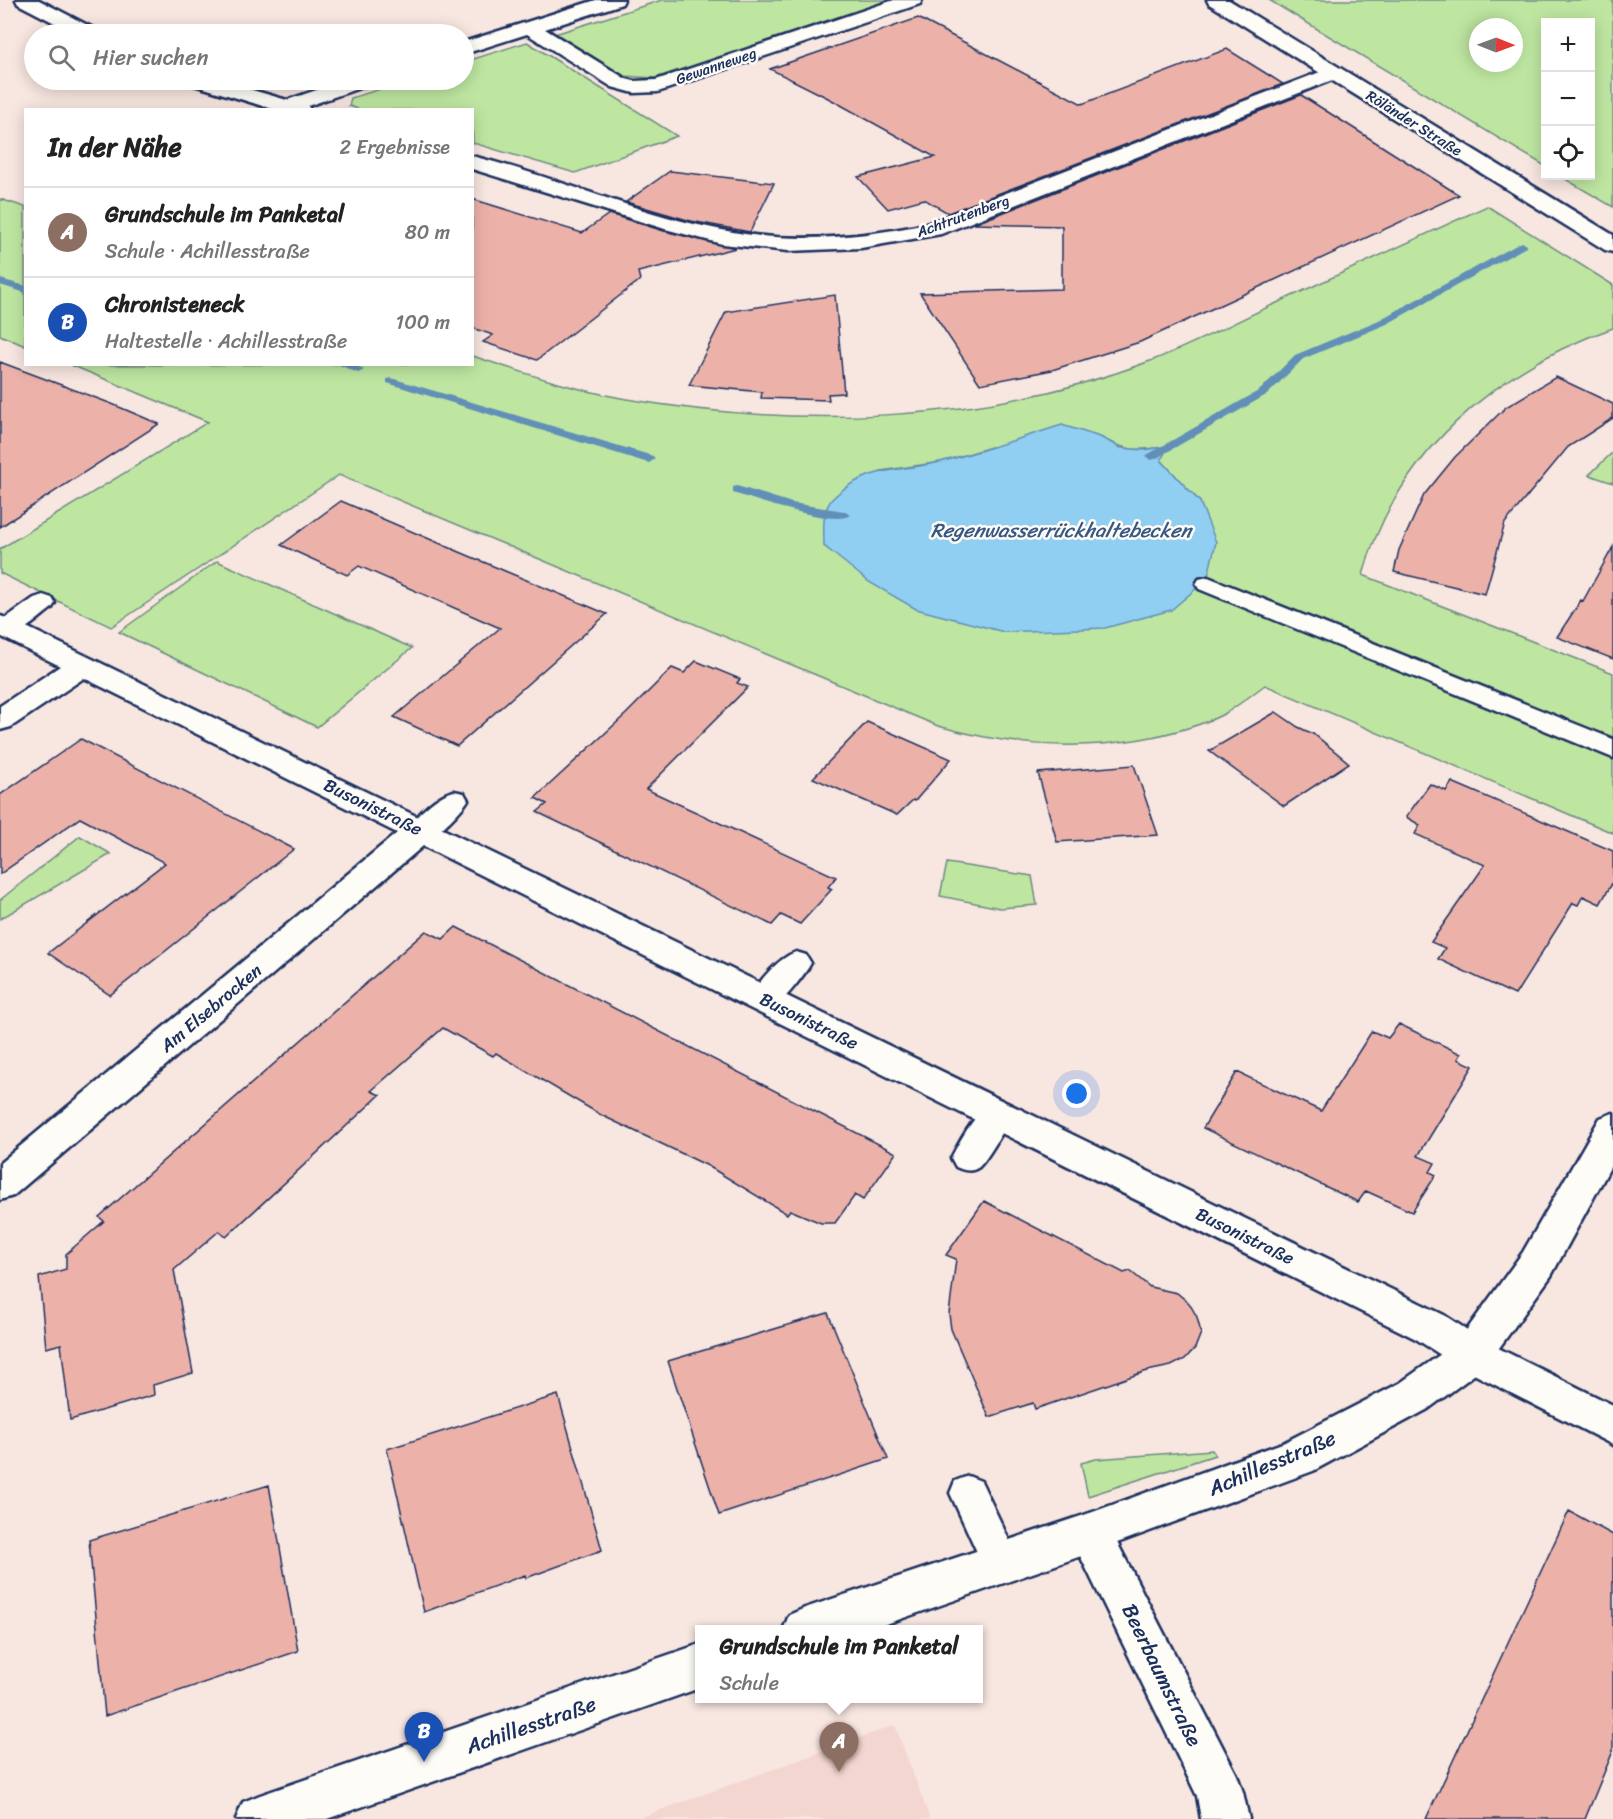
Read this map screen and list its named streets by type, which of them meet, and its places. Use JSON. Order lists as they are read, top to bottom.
{
  "streets": {
    "street": [
      "Gewanneweg",
      "Röländer Straße",
      "Achtrutenberg",
      "Busonistraße",
      "Am Elsebrocken",
      "Achillesstraße",
      "Beerbaumstraße"
    ]
  },
  "crossings": [
    ["Röländer Straße", "Achtrutenberg"],
    ["Busonistraße", "Am Elsebrocken"],
    ["Busonistraße", "Achillesstraße"],
    ["Achillesstraße", "Beerbaumstraße"]
  ],
  "water": ["Regenwasserrückhaltebecken"],
  "north": "right",
  "page": {
    "map_buttons": ["+", "−"],
    "search": "Hier suchen",
    "heading": ["In der Nähe", "2 Ergebnisse"],
    "list": [
      {
        "mark": "A",
        "name": "Grundschule im Panketal",
        "note": "Schule · Achillesstraße",
        "value": "80 m"
      },
      {
        "mark": "B",
        "name": "Chronisteneck",
        "note": "Haltestelle · Achillesstraße",
        "value": "100 m"
      }
    ],
    "popup": ["Grundschule im Panketal", "Schule"],
    "pins": ["B", "A"]
  }
}
